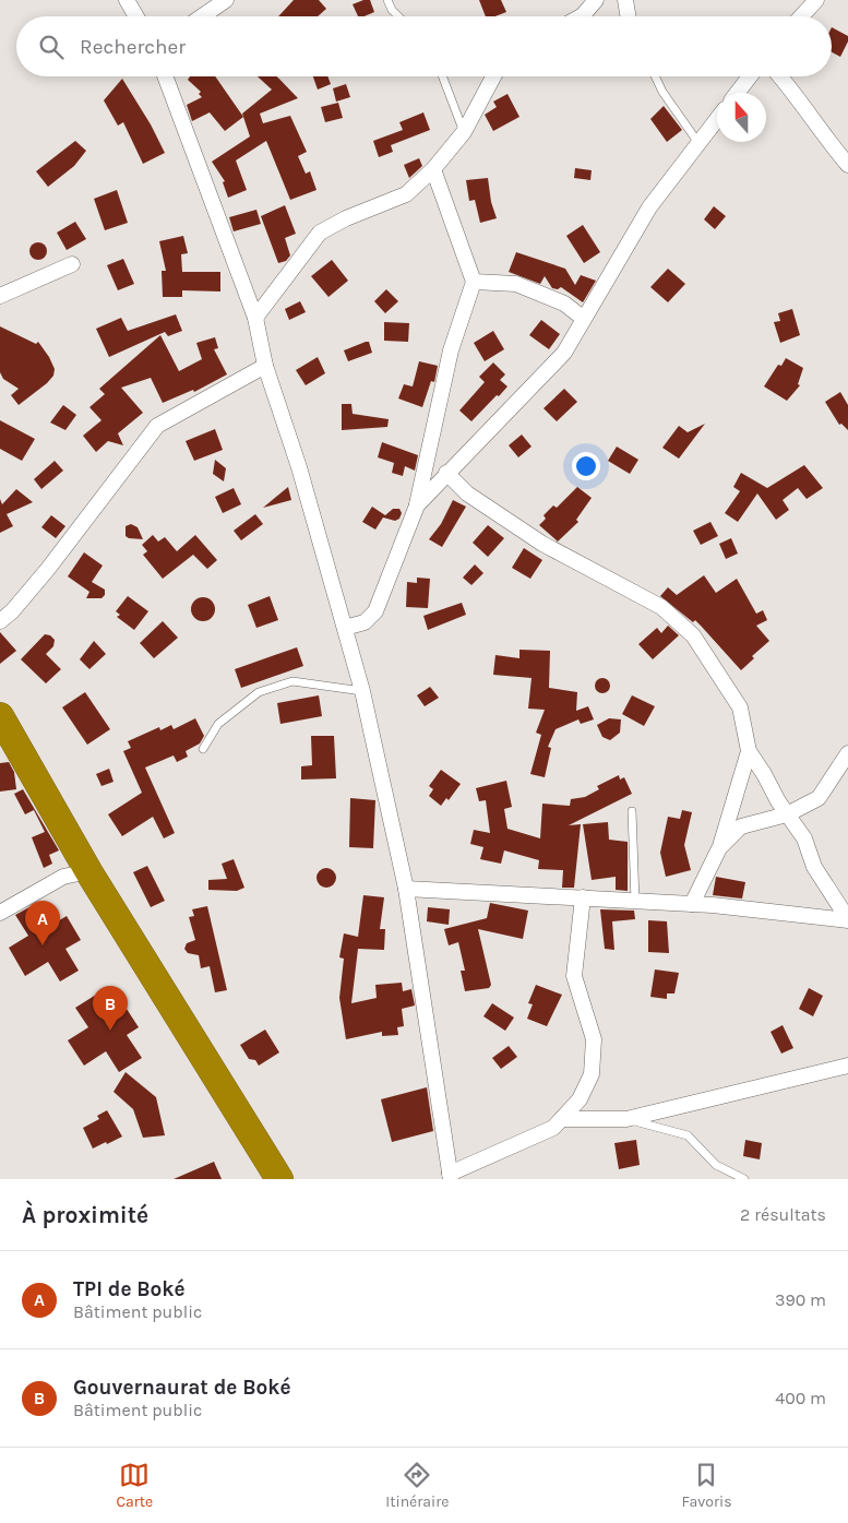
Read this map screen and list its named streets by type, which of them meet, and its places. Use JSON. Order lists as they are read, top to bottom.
{
  "north": "top",
  "page": {
    "search": "Rechercher",
    "pins": ["A", "B"],
    "heading": ["À proximité", "2 résultats"],
    "list": [
      {
        "mark": "A",
        "name": "TPI de Boké",
        "note": "Bâtiment public",
        "value": "390 m"
      },
      {
        "mark": "B",
        "name": "Gouvernaurat de Boké",
        "note": "Bâtiment public",
        "value": "400 m"
      }
    ],
    "nav": ["Carte", "Itinéraire", "Favoris"]
  }
}
